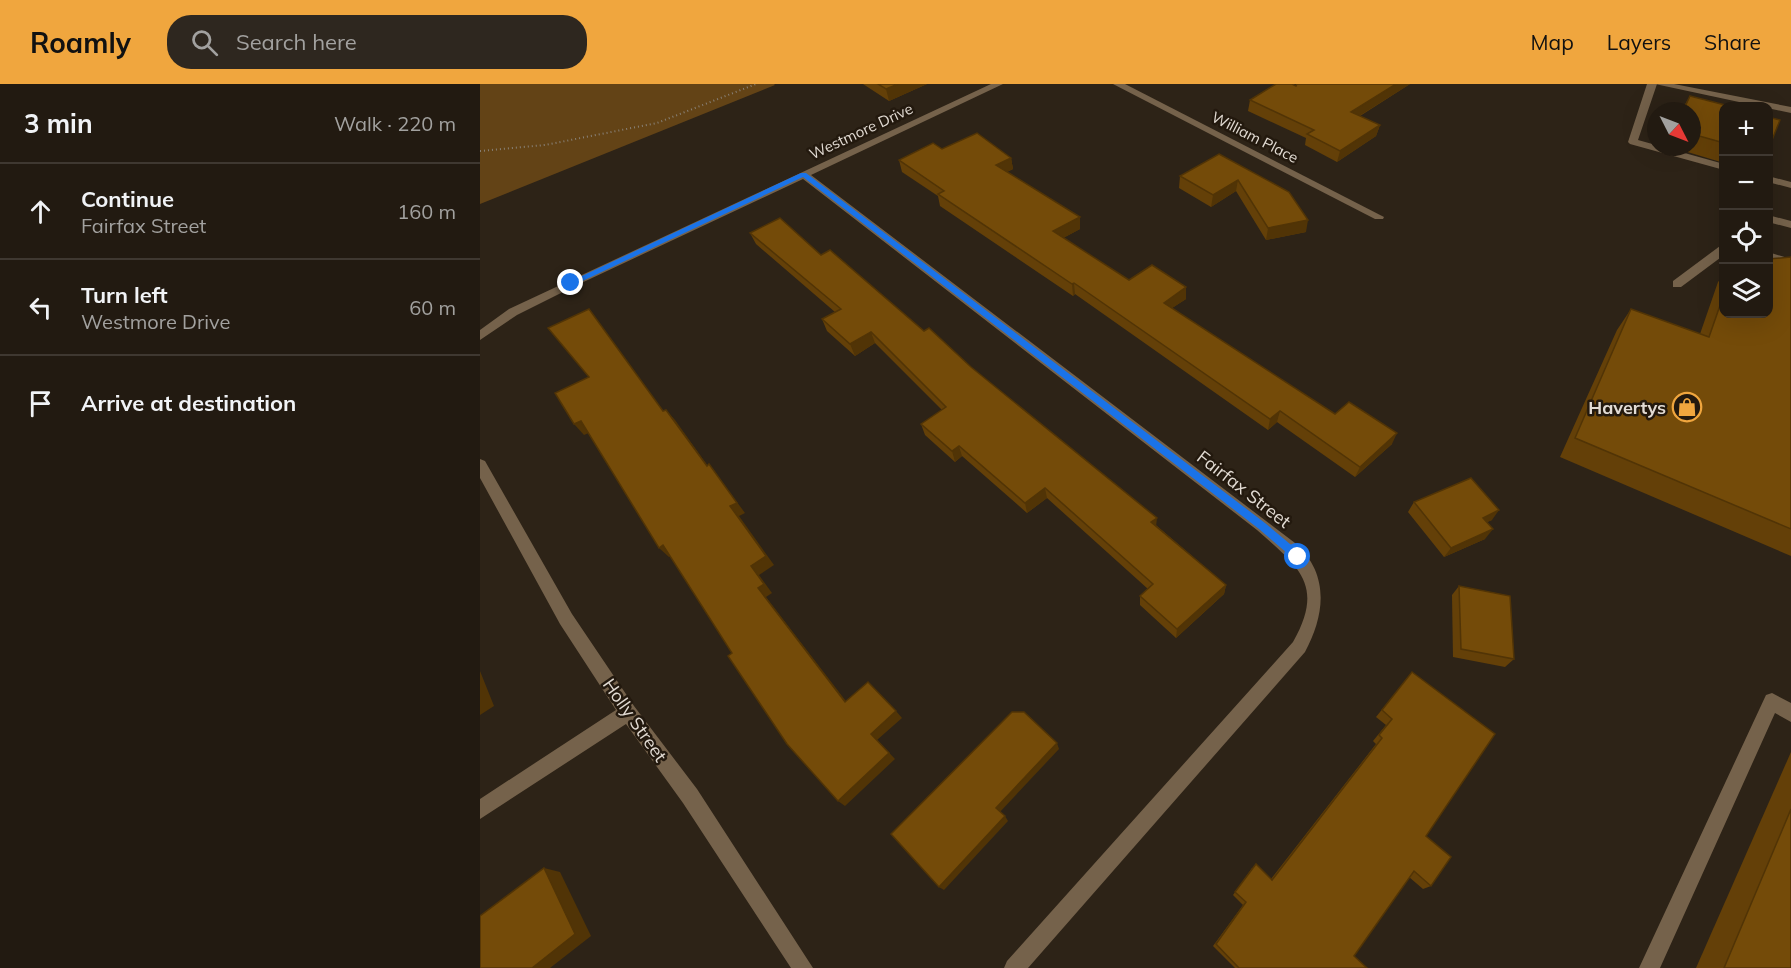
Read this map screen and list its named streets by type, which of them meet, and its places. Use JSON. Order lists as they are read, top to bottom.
{
  "streets": {
    "street": [
      "Westmore Drive",
      "William Place",
      "Fairfax Street",
      "Holly Street"
    ]
  },
  "crossings": [
    ["Westmore Drive", "Fairfax Street"]
  ],
  "places": {
    "shop": ["Havertys"]
  },
  "north": "bottom right",
  "page": {
    "header": "Roamly",
    "search": "Search here",
    "nav": ["Map", "Layers", "Share"],
    "heading": ["3 min", "Walk · 220 m"],
    "map_buttons": ["+", "−"],
    "list": [
      ["Continue", "Fairfax Street", "160 m"],
      ["Turn left", "Westmore Drive", "60 m"],
      "Arrive at destination"
    ]
  }
}
